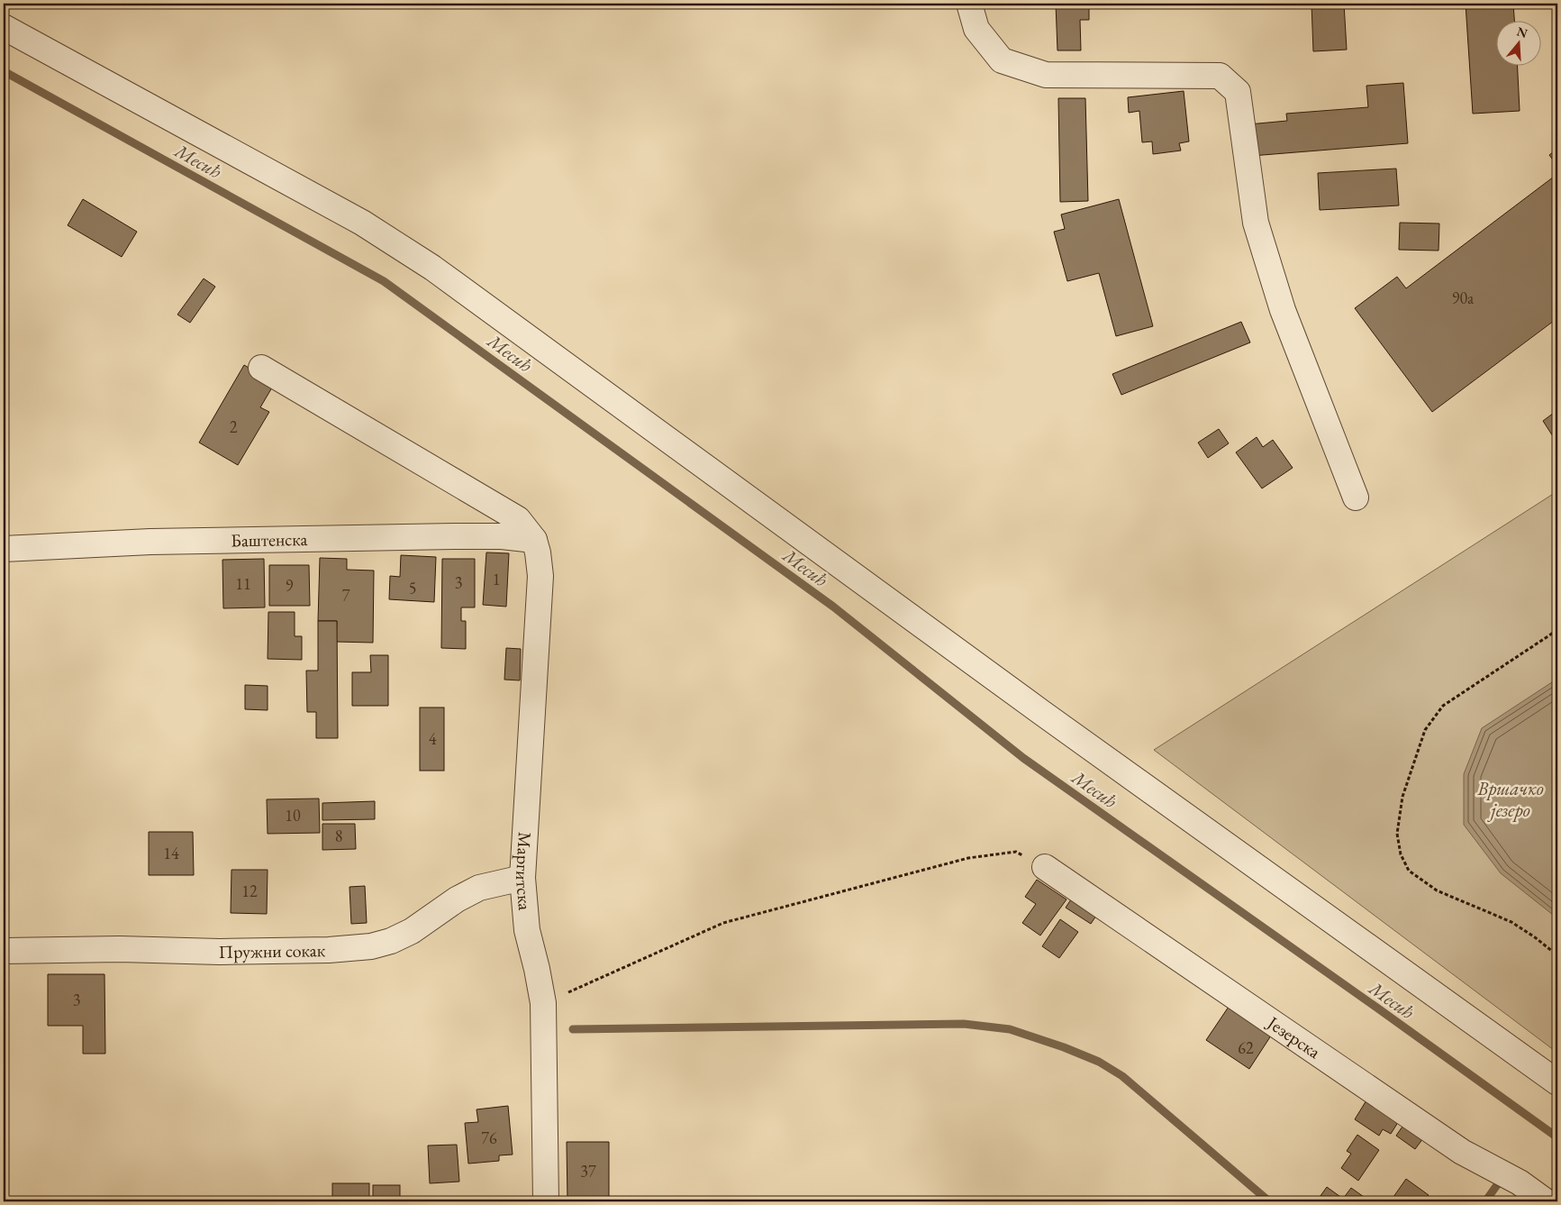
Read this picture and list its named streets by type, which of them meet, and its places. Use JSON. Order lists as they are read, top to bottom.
{
  "streets": {
    "street": [
      "Баштенска",
      "Маргитска",
      "Пружни сокак",
      "Језерска"
    ]
  },
  "crossings": [
    ["Баштенска", "Маргитска"],
    ["Маргитска", "Пружни сокак"]
  ],
  "water": ["Месић", "Вршачко језеро"],
  "house_numbers": [
    "90a",
    "2",
    "1",
    "3",
    "11",
    "9",
    "5",
    "7",
    "4",
    "10",
    "8",
    "14",
    "12",
    "3",
    "62",
    "76",
    "37"
  ],
  "north": "top"
}
